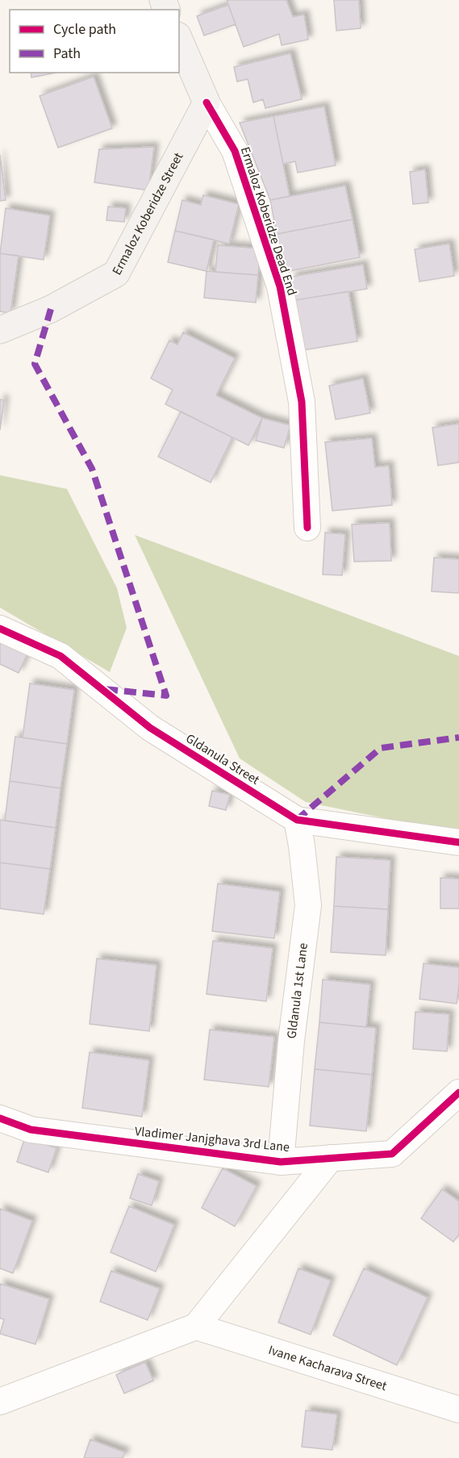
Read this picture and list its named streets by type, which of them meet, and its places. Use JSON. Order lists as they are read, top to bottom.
{
  "streets": {
    "street": [
      "Ermaloz Koberidze Street",
      "Ermaloz Koberidze Dead End",
      "Gldanula Street",
      "Gldanula 1st Lane",
      "Vladimer Janjghava 3rd Lane",
      "Ivane Kacharava Street"
    ]
  },
  "crossings": [
    ["Ermaloz Koberidze Street", "Ermaloz Koberidze Dead End"],
    ["Gldanula Street", "Gldanula 1st Lane"],
    ["Gldanula 1st Lane", "Vladimer Janjghava 3rd Lane"]
  ],
  "legend": ["Cycle path", "Path"]
}
